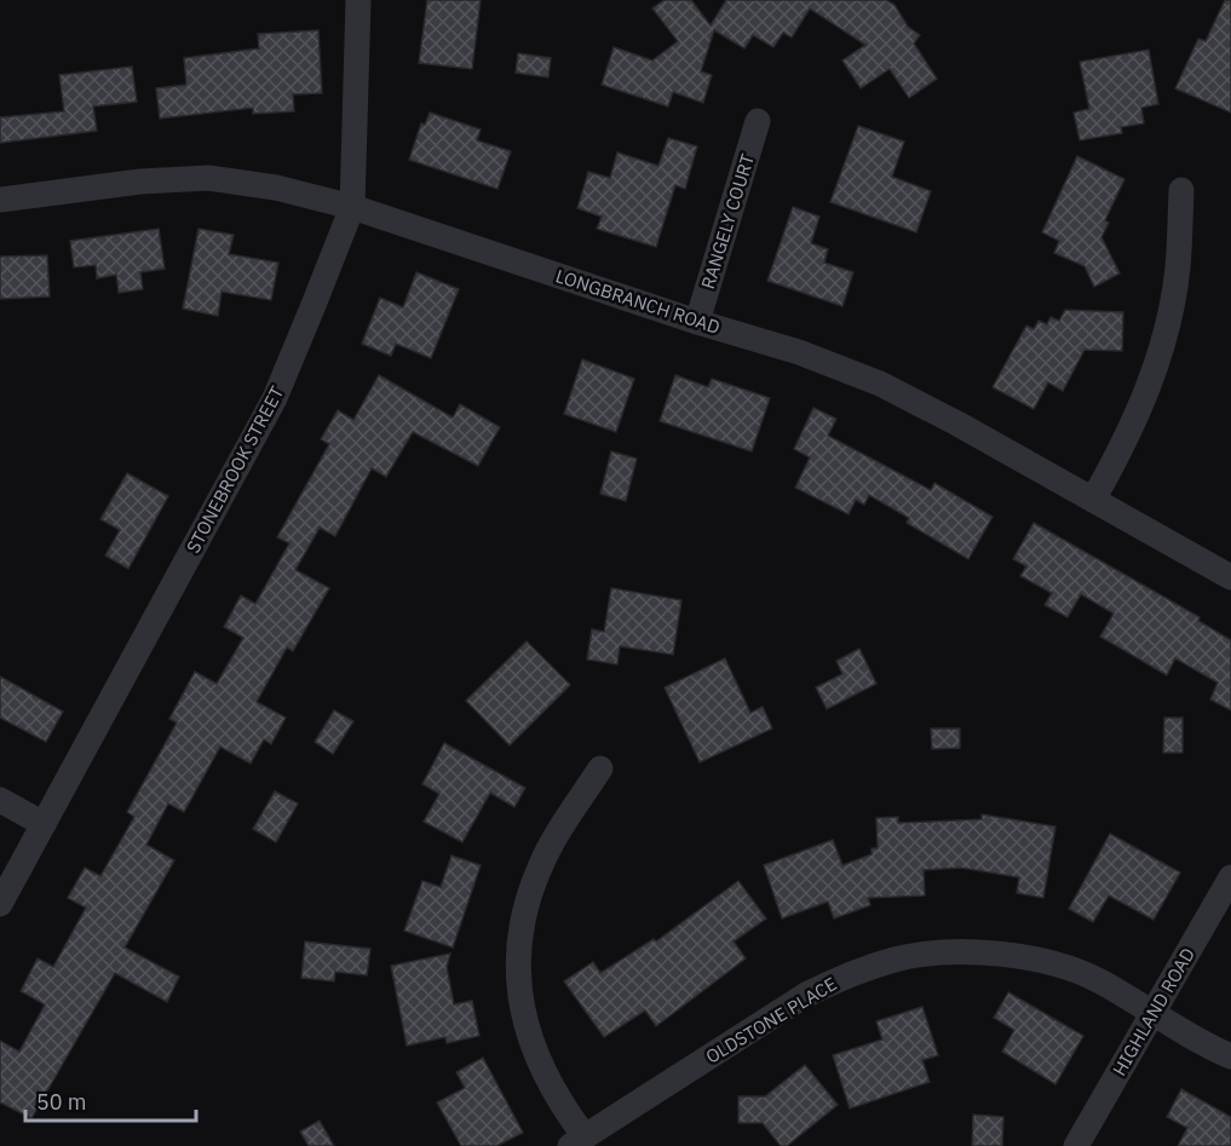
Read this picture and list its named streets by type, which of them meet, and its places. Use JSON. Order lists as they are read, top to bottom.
{
  "streets": {
    "street": [
      "RANGELY COURT",
      "LONGBRANCH ROAD",
      "STONEBROOK STREET",
      "HIGHLAND ROAD",
      "OLDSTONE PLACE"
    ]
  },
  "crossings": [
    ["RANGELY COURT", "LONGBRANCH ROAD"],
    ["LONGBRANCH ROAD", "STONEBROOK STREET"],
    ["HIGHLAND ROAD", "OLDSTONE PLACE"]
  ],
  "scale_bar": "50 m"
}
